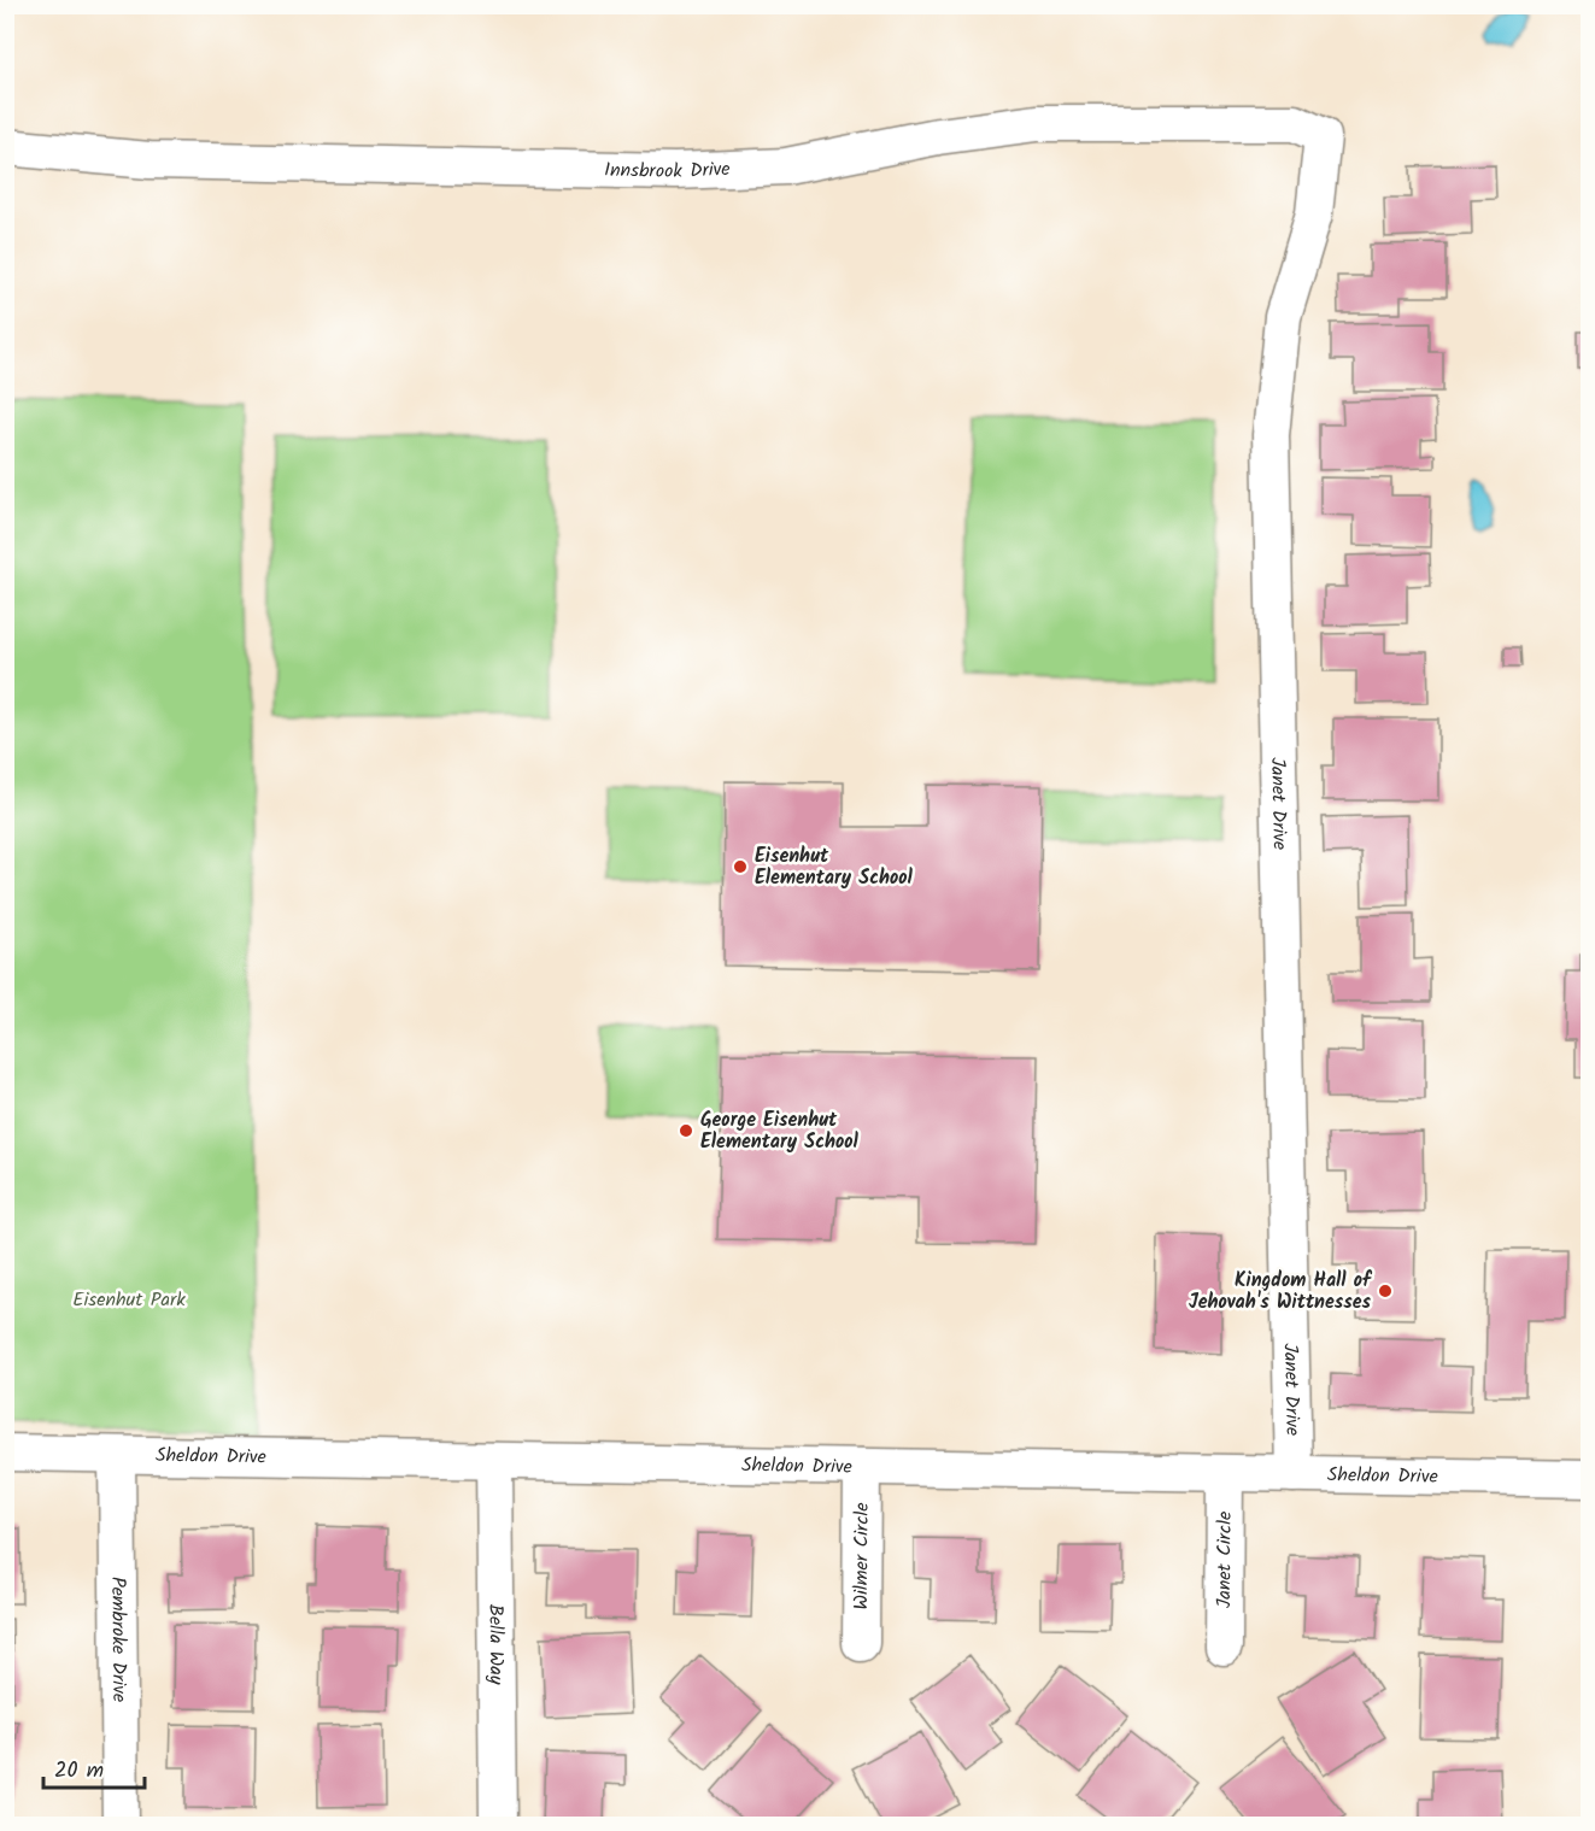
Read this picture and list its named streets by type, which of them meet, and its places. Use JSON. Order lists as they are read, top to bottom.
{
  "streets": {
    "street": [
      "Innsbrook Drive",
      "Janet Drive",
      "Sheldon Drive",
      "Wilmer Circle",
      "Janet Circle",
      "Pembroke Drive",
      "Bella Way"
    ]
  },
  "crossings": [
    ["Innsbrook Drive", "Janet Drive"],
    ["Janet Drive", "Sheldon Drive"],
    ["Sheldon Drive", "Wilmer Circle"],
    ["Sheldon Drive", "Janet Circle"],
    ["Sheldon Drive", "Pembroke Drive"],
    ["Sheldon Drive", "Bella Way"]
  ],
  "parks": ["Eisenhut Park"],
  "places": ["Eisenhut Elementary School", "George Eisenhut Elementary School", "Kingdom Hall of Jehovah's Wittnesses"],
  "scale_bar": "20 m"
}
